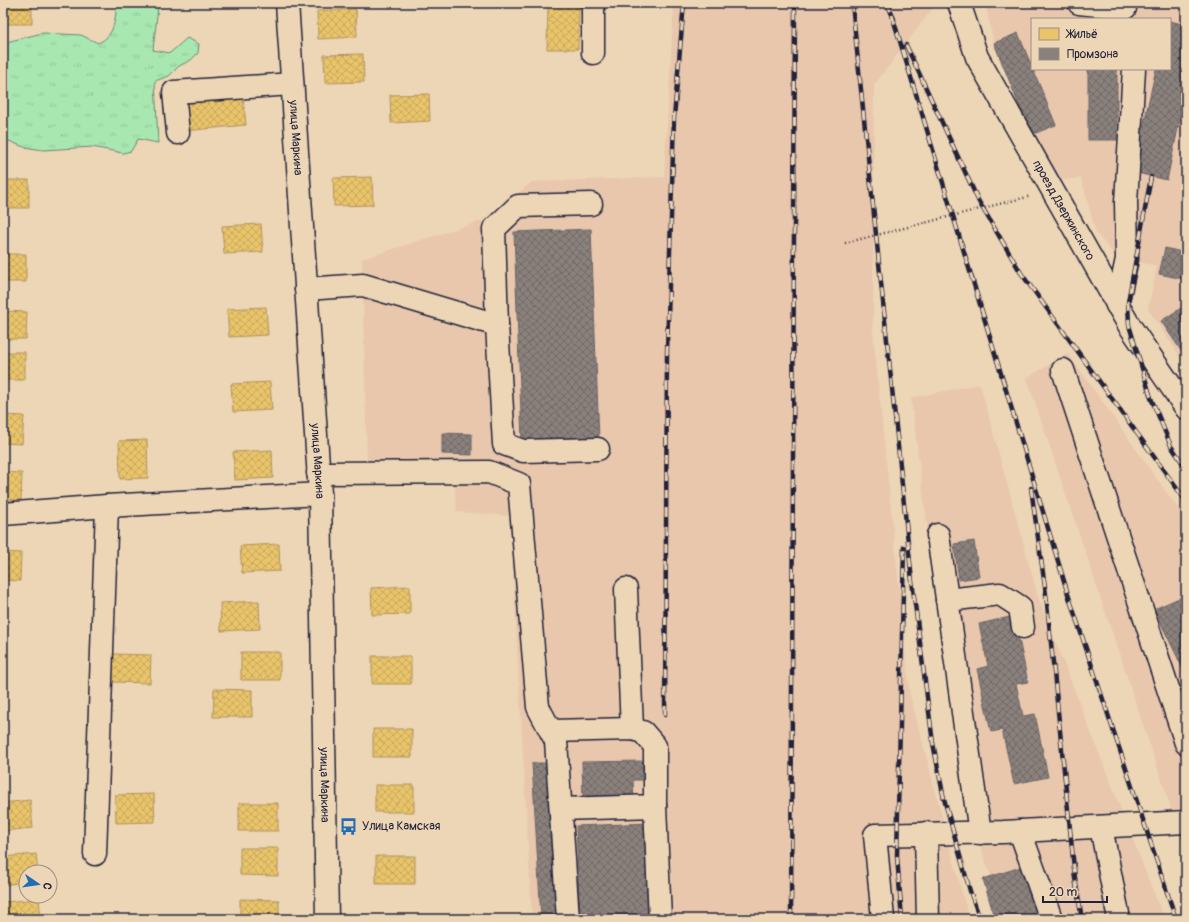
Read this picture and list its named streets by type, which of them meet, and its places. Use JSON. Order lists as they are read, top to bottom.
{
  "streets": {
    "street": ["улица Маркина", "проезд Дзержинского"]
  },
  "places": {
    "bus stop": ["Улица Камская"]
  },
  "legend": ["Жильё", "Промзона"],
  "scale_bar": "20 m",
  "north": "right"
}
